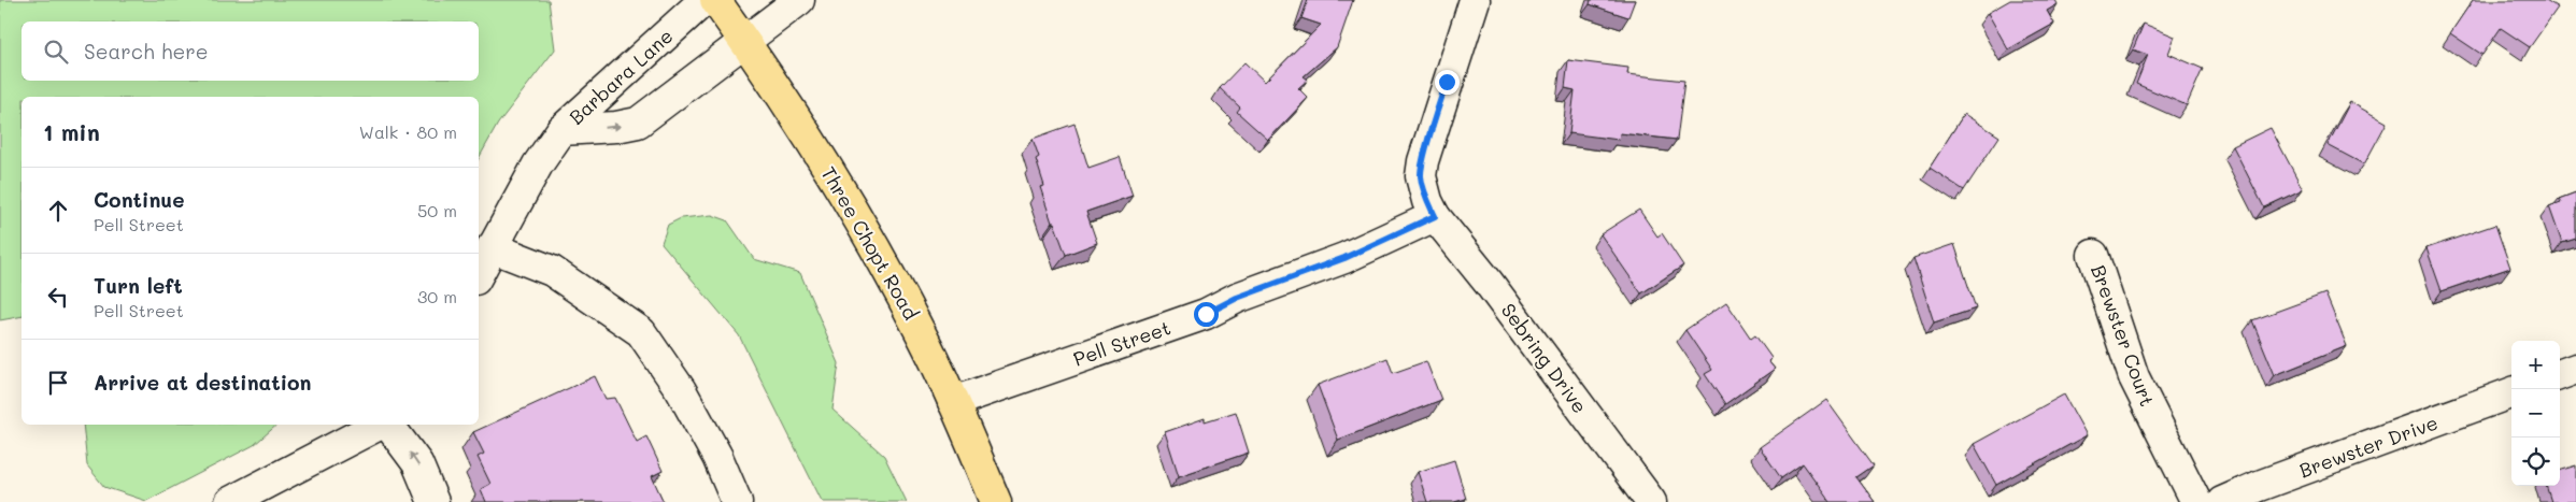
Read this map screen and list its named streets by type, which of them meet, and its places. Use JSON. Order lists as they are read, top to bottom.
{
  "streets": {
    "main road": ["Three Chopt Road"],
    "street": [
      "Barbara Lane",
      "Brewster Court",
      "Pell Street",
      "Sebring Drive",
      "Brewster Drive"
    ]
  },
  "crossings": [
    ["Barbara Lane", "Three Chopt Road"],
    ["Three Chopt Road", "Pell Street"],
    ["Pell Street", "Sebring Drive"]
  ],
  "page": {
    "search": "Search here",
    "heading": ["1 min", "Walk · 80 m"],
    "list": [
      ["Continue", "Pell Street", "50 m"],
      ["Turn left", "Pell Street", "30 m"],
      "Arrive at destination"
    ],
    "map_buttons": ["+", "−"]
  }
}
